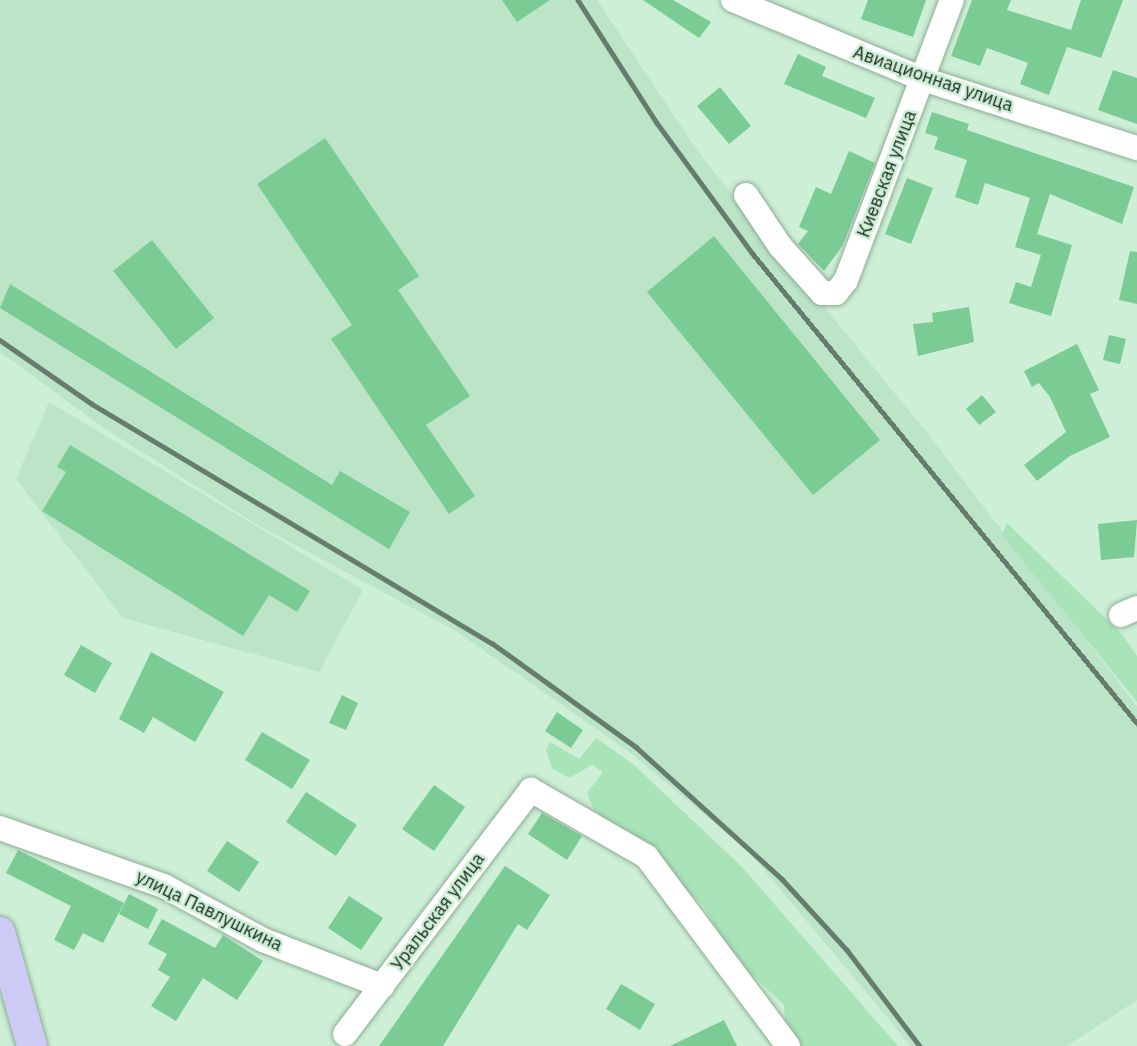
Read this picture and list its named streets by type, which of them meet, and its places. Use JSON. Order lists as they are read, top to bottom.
{
  "streets": {
    "street": [
      "Авиационная улица",
      "Киевская улица",
      "улица Павлушкина",
      "Уральская улица"
    ]
  },
  "crossings": [
    ["Авиационная улица", "Киевская улица"],
    ["улица Павлушкина", "Уральская улица"]
  ]
}
